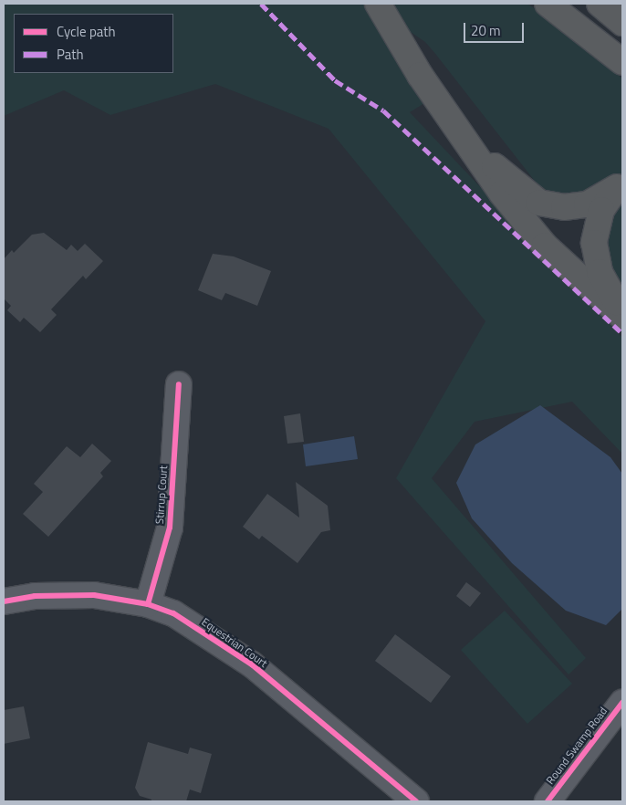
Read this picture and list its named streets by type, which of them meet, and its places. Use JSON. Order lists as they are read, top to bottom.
{
  "streets": {
    "street": ["Stirrup Court", "Equestrian Court", "Round Swamp Road"]
  },
  "crossings": [
    ["Stirrup Court", "Equestrian Court"]
  ],
  "legend": ["Cycle path", "Path"],
  "scale_bar": "20 m"
}
